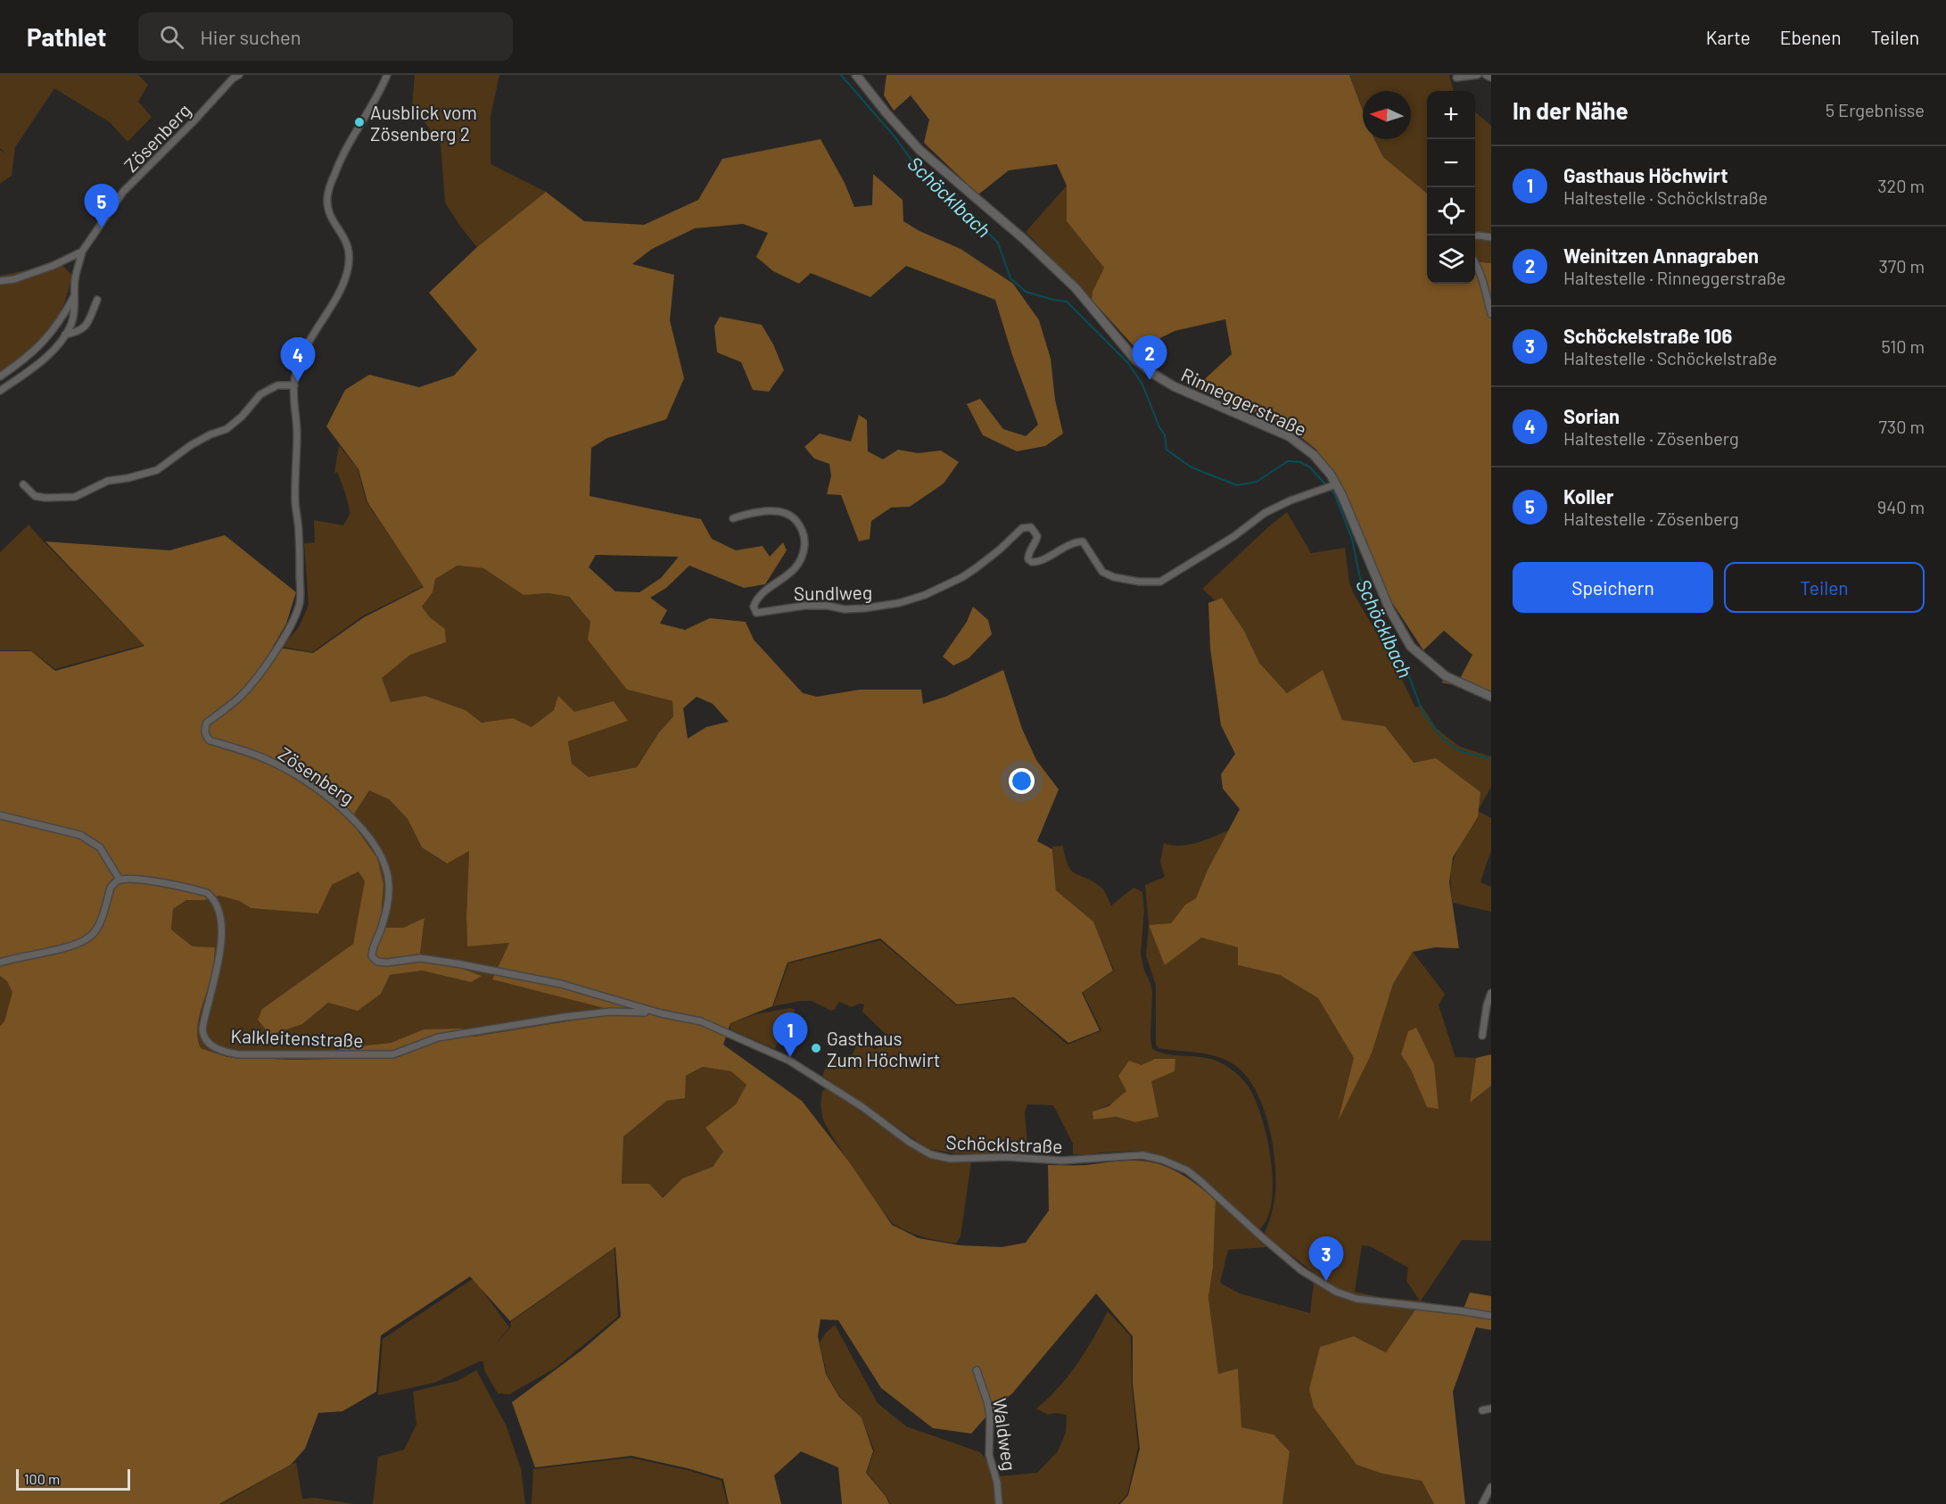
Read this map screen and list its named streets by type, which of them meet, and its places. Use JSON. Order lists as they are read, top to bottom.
{
  "streets": {
    "main road": ["Rinneggerstraße"],
    "street": [
      "Zösenberg",
      "Sundlweg",
      "Kalkleitenstraße",
      "Schöcklstraße",
      "Waldweg"
    ]
  },
  "crossings": [
    ["Zösenberg", "Kalkleitenstraße"],
    ["Zösenberg", "Schöcklstraße"],
    ["Rinneggerstraße", "Sundlweg"],
    ["Kalkleitenstraße", "Schöcklstraße"]
  ],
  "water": ["Schöcklbach"],
  "places": ["Ausblick vom Zösenberg 2", "Gasthaus Zum Höchwirt"],
  "scale_bar": "100 m",
  "north": "left",
  "page": {
    "header": "Pathlet",
    "search": "Hier suchen",
    "nav": ["Karte", "Ebenen", "Teilen"],
    "heading": ["In der Nähe", "5 Ergebnisse"],
    "map_buttons": ["+", "−"],
    "list": [
      {
        "mark": "1",
        "name": "Gasthaus Höchwirt",
        "note": "Haltestelle · Schöcklstraße",
        "value": "320 m"
      },
      {
        "mark": "2",
        "name": "Weinitzen Annagraben",
        "note": "Haltestelle · Rinneggerstraße",
        "value": "370 m"
      },
      {
        "mark": "3",
        "name": "Schöckelstraße 106",
        "note": "Haltestelle · Schöckelstraße",
        "value": "510 m"
      },
      {
        "mark": "4",
        "name": "Sorian",
        "note": "Haltestelle · Zösenberg",
        "value": "730 m"
      },
      {
        "mark": "5",
        "name": "Koller",
        "note": "Haltestelle · Zösenberg",
        "value": "940 m"
      }
    ],
    "pins": [
      "5",
      "2",
      "4",
      "1",
      "3"
    ],
    "buttons": ["Speichern", "Teilen"],
    "scale": "100 m"
  }
}
